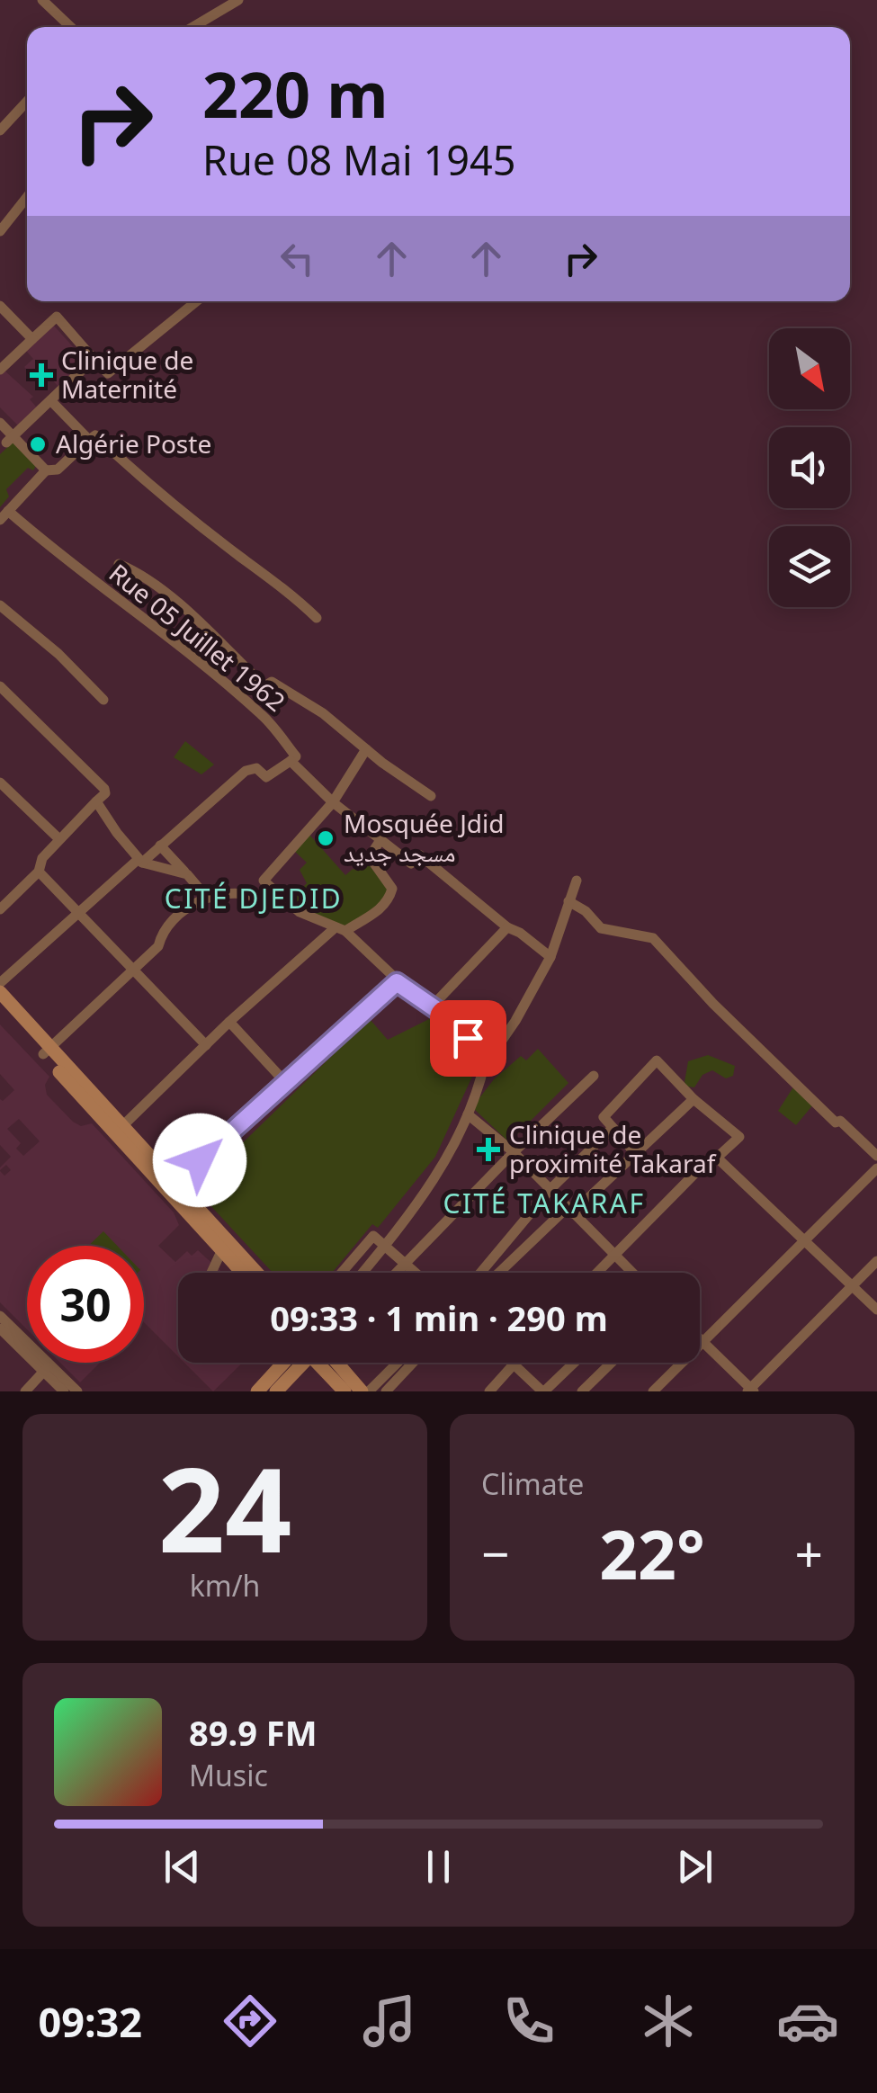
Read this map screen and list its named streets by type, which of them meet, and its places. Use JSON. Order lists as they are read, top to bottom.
{
  "streets": {
    "street": ["Rue 05 Juillet 1962"]
  },
  "districts": ["CITÉ DJEDID", "CITÉ TAKARAF"],
  "places": {
    "health": ["Clinique de Maternité", "Clinique de proximité Takaraf"],
    "other": ["Algérie Poste", "Mosquée Jdid مسجد جديد"]
  },
  "north": "bottom right",
  "page": {
    "turn": ["220 m", "Rue 08 Mai 1945"],
    "limit": "30",
    "trip": "09:33 · 1 min · 290 m",
    "tile": [
      ["24", "km/h"],
      "Climate"
    ],
    "heat": ["−", "22°", "+"],
    "song": ["89.9 FM", "Music"],
    "tabs": "09:32"
  }
}
